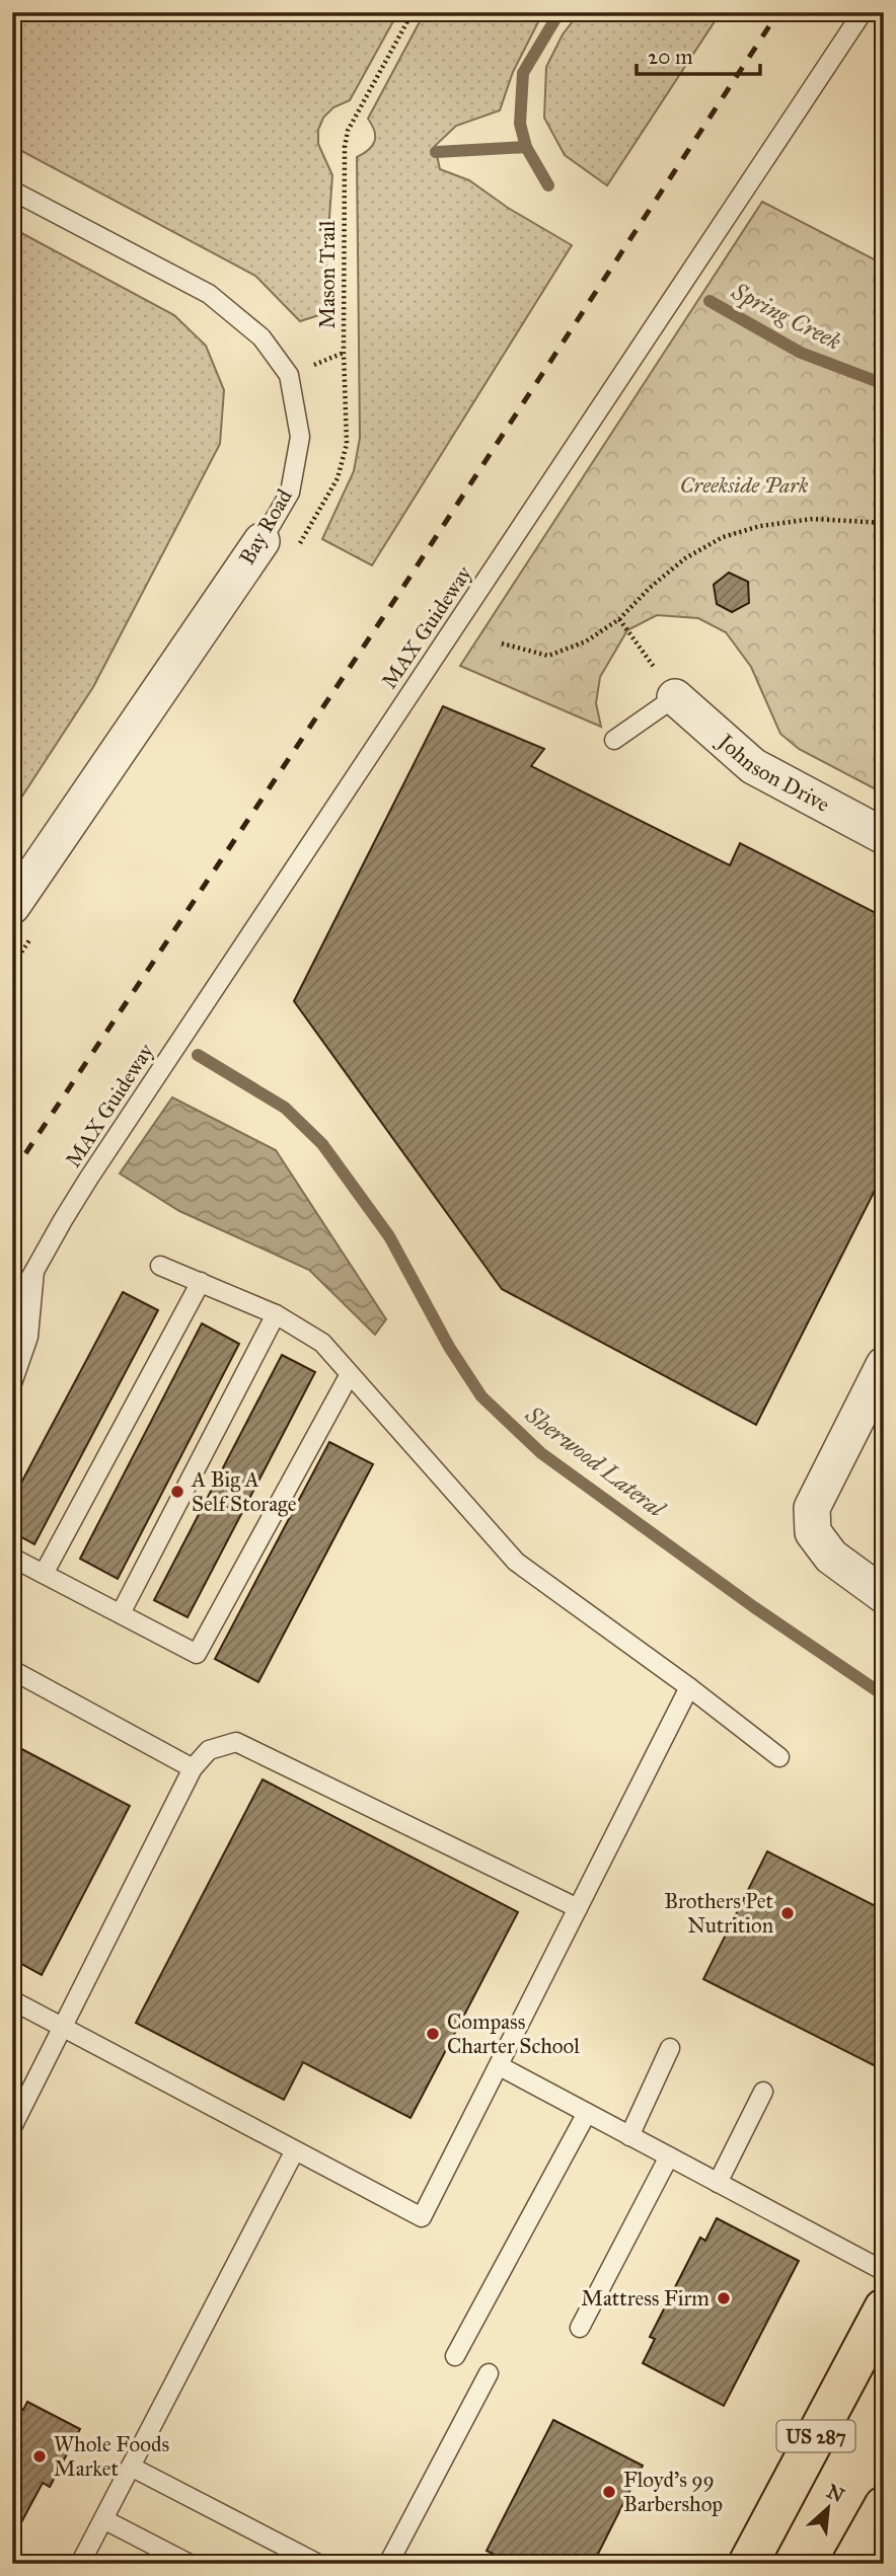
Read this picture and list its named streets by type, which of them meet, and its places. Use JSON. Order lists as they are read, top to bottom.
{
  "streets": {
    "highway": ["US 287"],
    "street": ["Bay Road", "Johnson Drive"],
    "lane": ["MAX Guideway"],
    "path": ["Mason Trail"]
  },
  "water": ["Spring Creek", "Sherwood Lateral"],
  "parks": ["Creekside Park"],
  "places": [
    "A Big A Self Storage",
    "Brothers Pet Nutrition",
    "Compass Charter School",
    "Mattress Firm",
    "Whole Foods Market",
    "Floyd's 99 Barbershop"
  ],
  "scale_bar": "20 m",
  "north": "top right"
}
